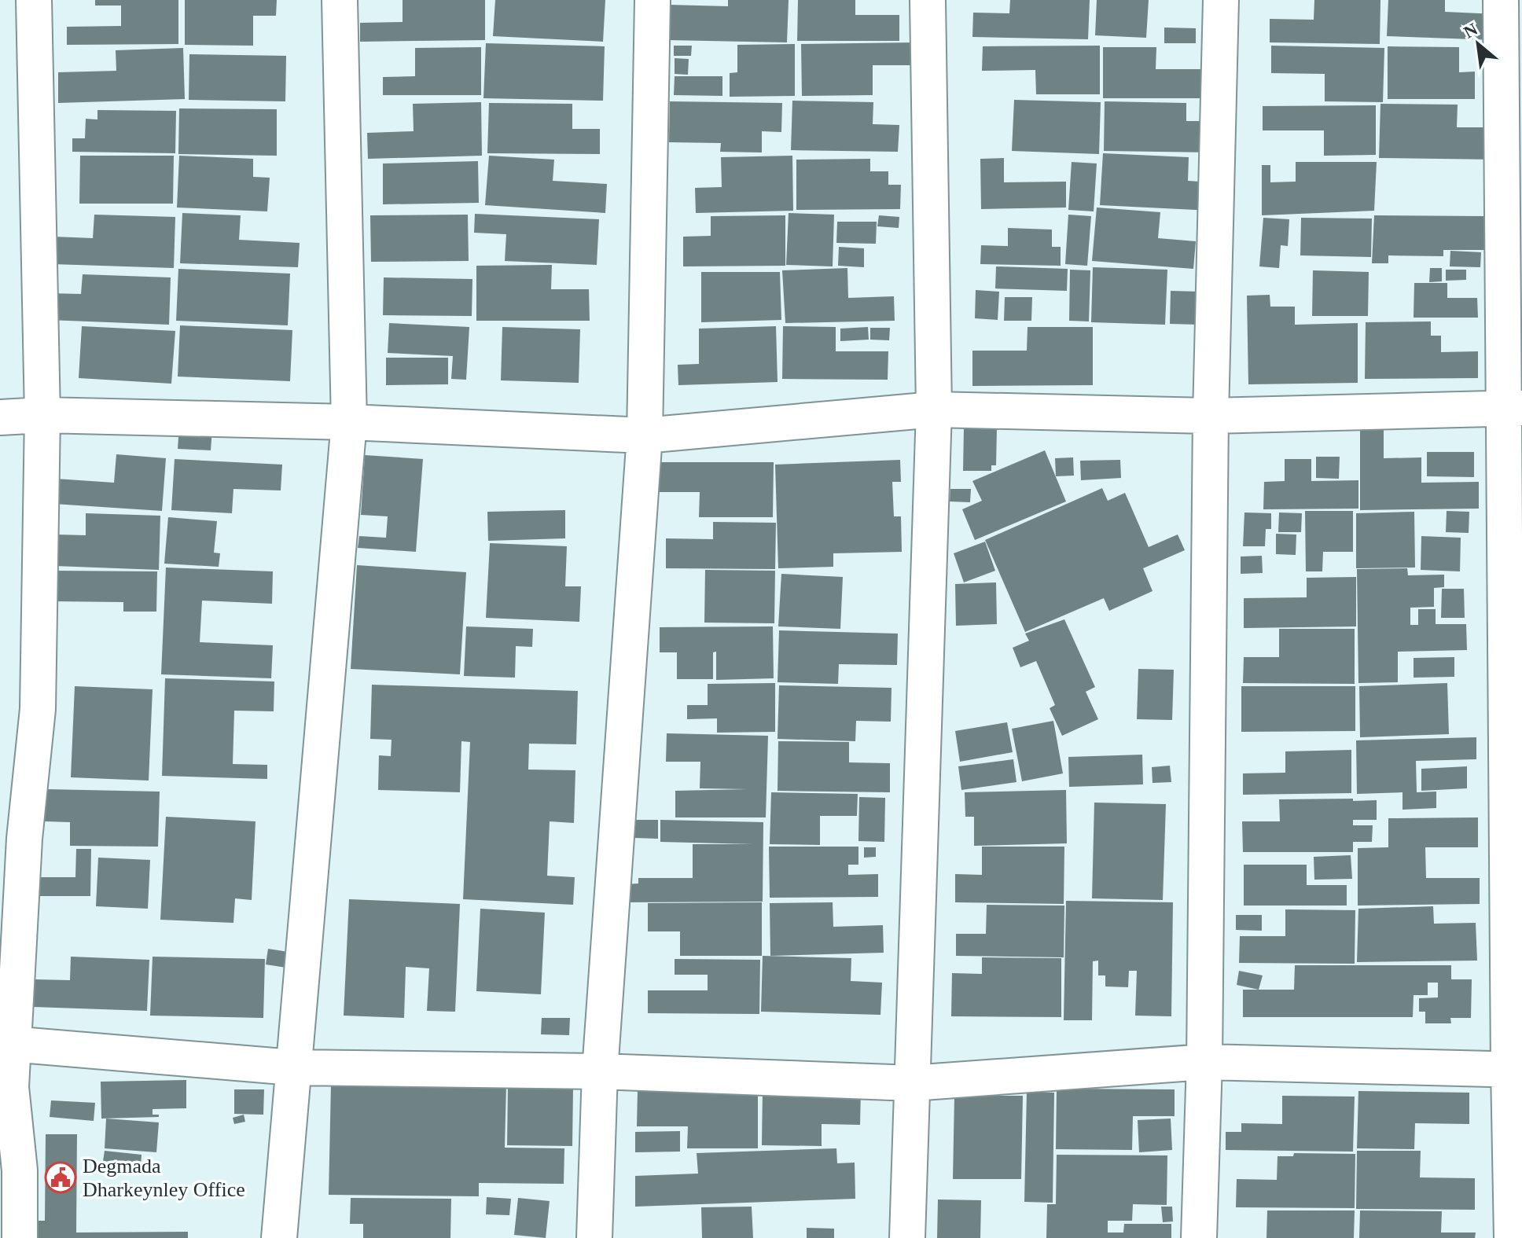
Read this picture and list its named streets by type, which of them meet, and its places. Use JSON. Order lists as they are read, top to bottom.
{
  "places": {
    "public building": ["Degmada Dharkeynley Office"]
  },
  "north": "top left"
}
